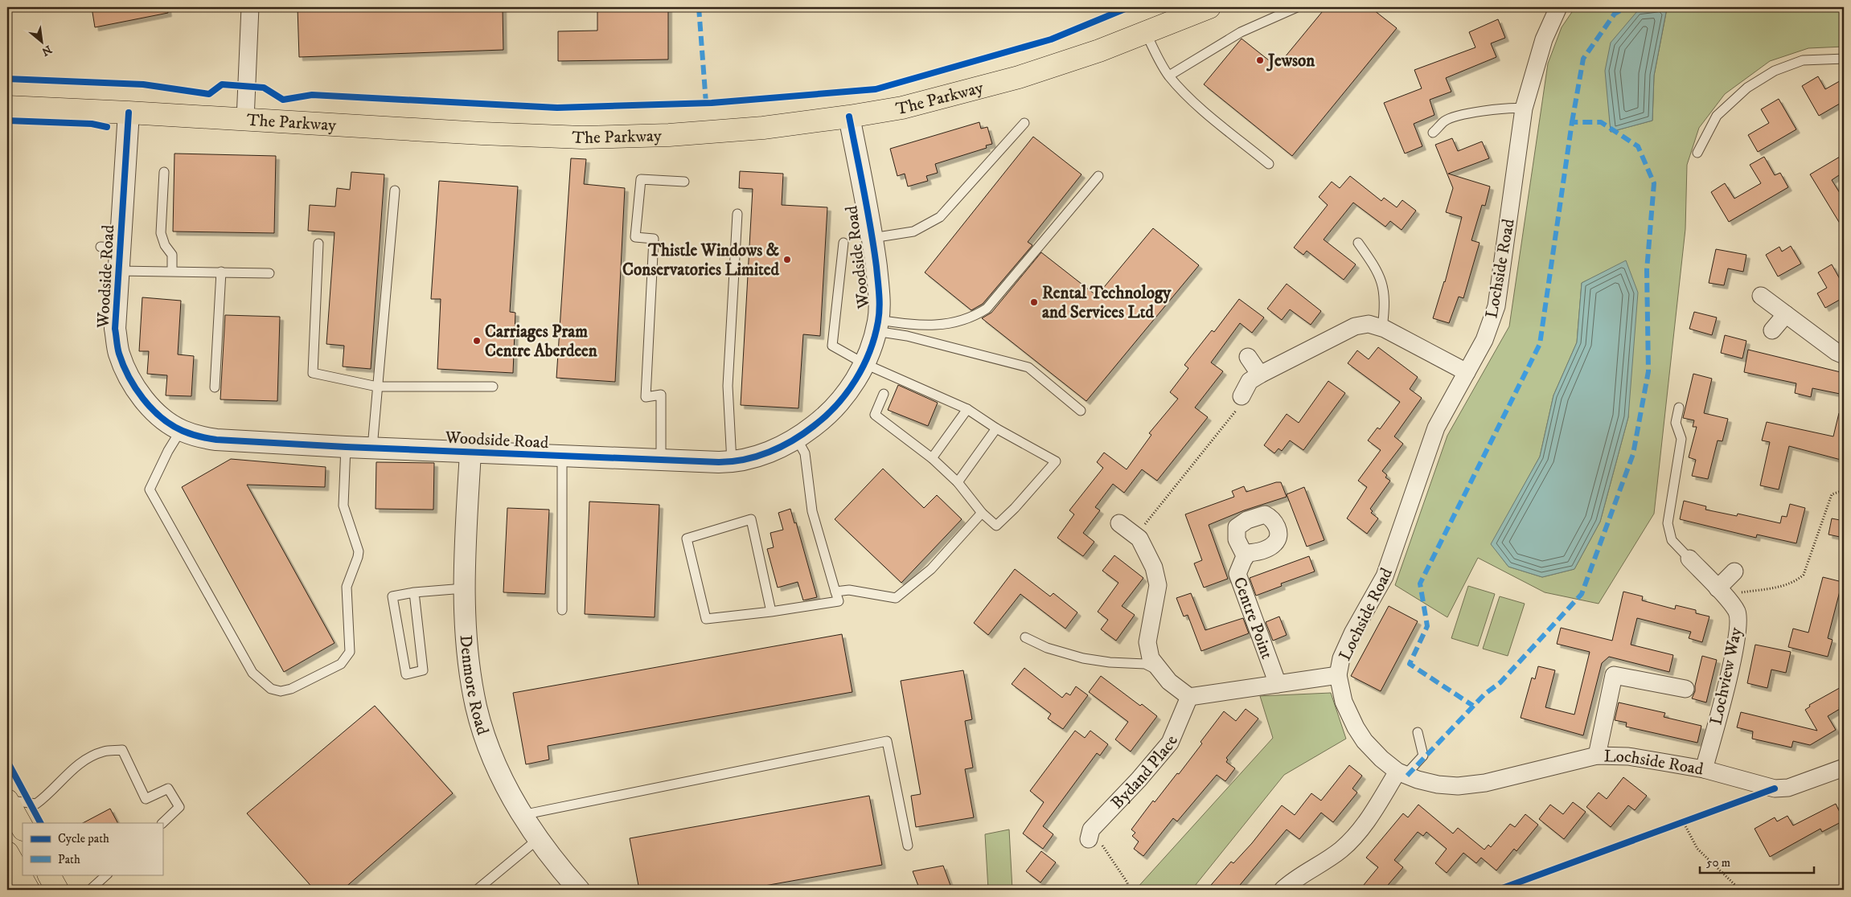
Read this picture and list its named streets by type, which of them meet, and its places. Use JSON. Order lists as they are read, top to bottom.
{
  "streets": {
    "main road": ["The Parkway"],
    "street": [
      "Woodside Road",
      "Lochside Road",
      "Centre Point",
      "Lochview Way",
      "Denmore Road",
      "Bydand Place"
    ]
  },
  "crossings": [
    ["The Parkway", "Woodside Road"],
    ["Woodside Road", "Denmore Road"],
    ["Lochside Road", "Lochview Way"]
  ],
  "places": [
    "Jewson",
    "Thistle Windows & Conservatories Limited",
    "Rental Technology and Services Ltd",
    "Carriages Pram Centre Aberdeen"
  ],
  "legend": ["Cycle path", "Path"],
  "scale_bar": "50 m",
  "north": "bottom right"
}
